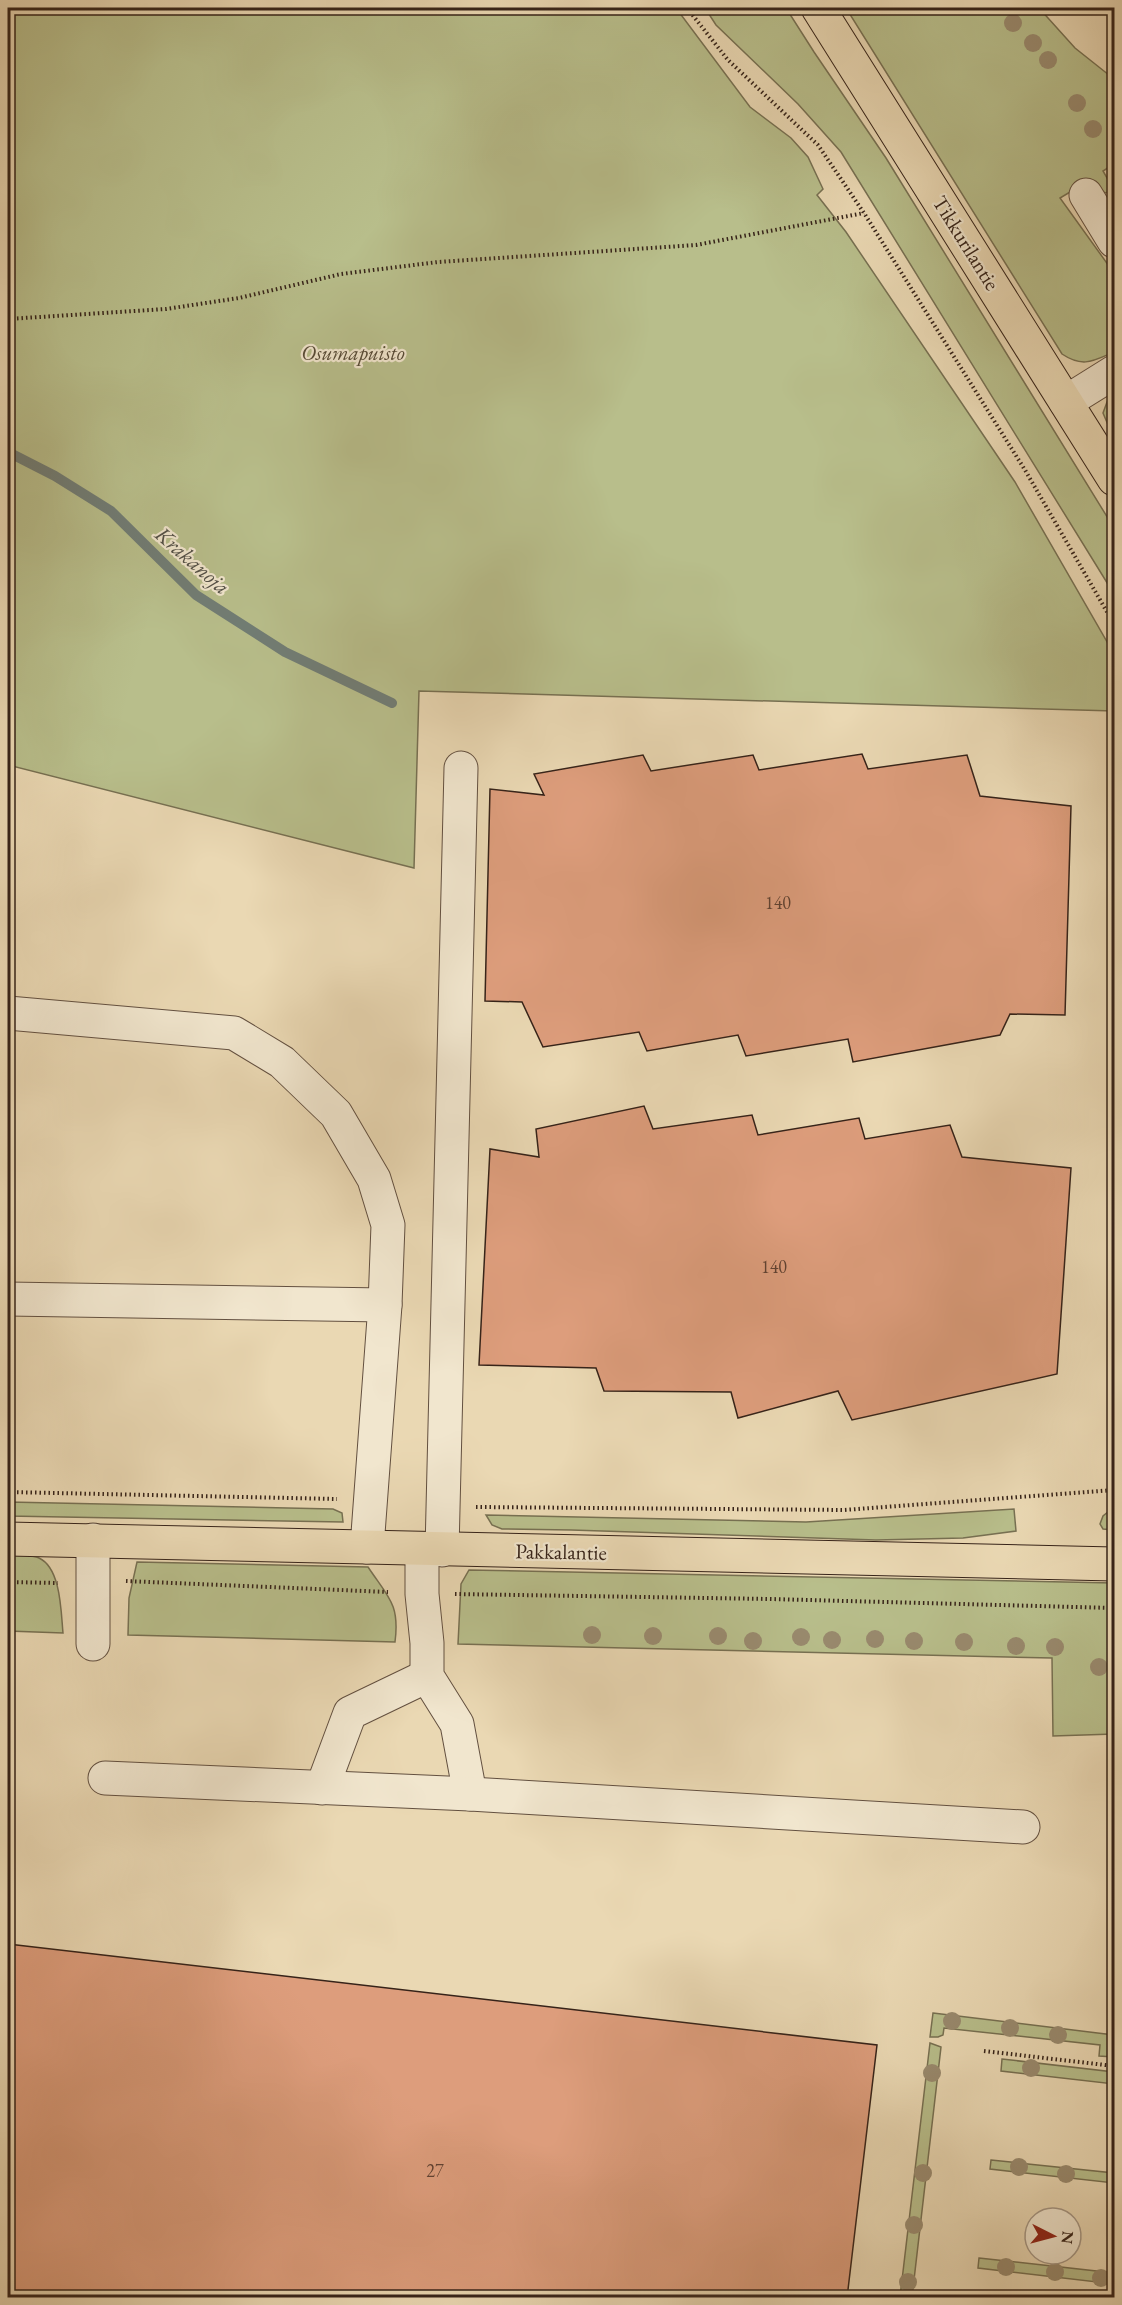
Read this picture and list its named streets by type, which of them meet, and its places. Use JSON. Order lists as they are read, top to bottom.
{
  "streets": {
    "main road": ["Tikkurilantie", "Pakkalantie"]
  },
  "water": ["Krakanoja"],
  "parks": ["Osumapuisto"],
  "house_numbers": ["140", "140", "27"],
  "north": "right"
}
